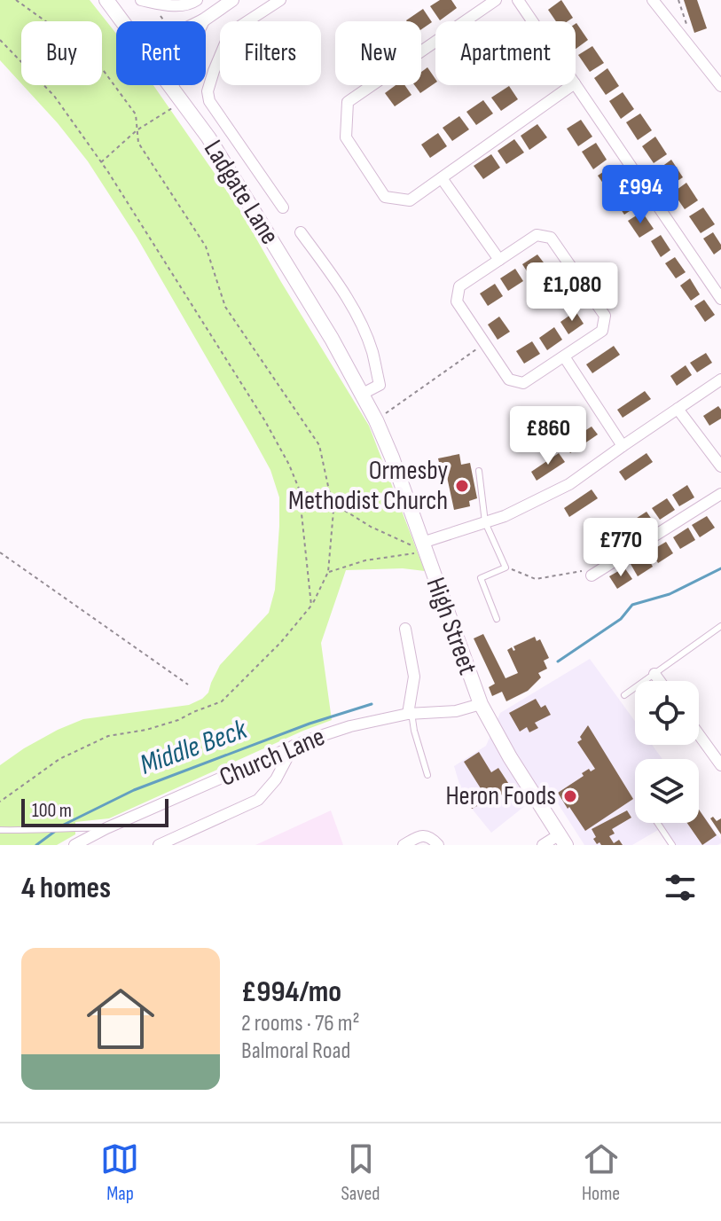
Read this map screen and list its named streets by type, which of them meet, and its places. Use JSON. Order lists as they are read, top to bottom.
{
  "streets": {
    "main road": ["Ladgate Lane", "High Street"],
    "street": ["Church Lane"]
  },
  "crossings": [
    ["Ladgate Lane", "High Street"],
    ["High Street", "Church Lane"]
  ],
  "water": ["Middle Beck"],
  "places": ["Ormesby Methodist Church", "Heron Foods"],
  "scale_bar": "100 m",
  "page": {
    "chip": [
      "Buy",
      "Rent",
      "Filters",
      "New",
      "Apartment"
    ],
    "price": [
      "£994",
      "£1,080",
      "£860",
      "£770"
    ],
    "scale": "100 m",
    "heading": "4 homes",
    "list": [
      {
        "name": "£994/mo",
        "note": "2 rooms · 76 m² · Balmoral Road"
      }
    ],
    "tabs": ["Map", "Saved", "Home"]
  }
}
